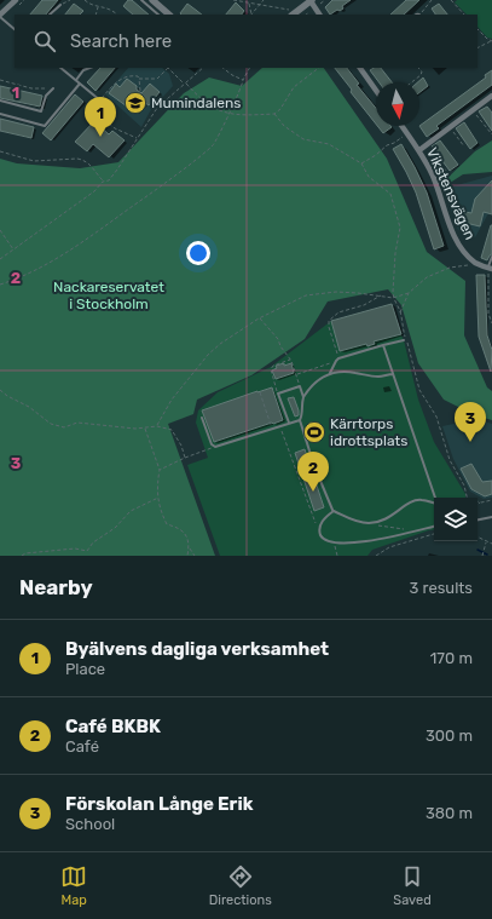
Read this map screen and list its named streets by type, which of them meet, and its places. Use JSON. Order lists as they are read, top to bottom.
{
  "streets": {
    "street": ["Vikstensvägen"]
  },
  "parks": ["Nackareservatet i Stockholm"],
  "places": {
    "school or university": ["Mumindalens"],
    "sports": ["Kärrtorps idrottsplats"]
  },
  "north": "bottom",
  "page": {
    "search": "Search here",
    "pins": ["1", "3", "2"],
    "heading": ["Nearby", "3 results"],
    "list": [
      {
        "mark": "1",
        "name": "Byälvens dagliga verksamhet",
        "note": "Place",
        "value": "170 m"
      },
      {
        "mark": "2",
        "name": "Café BKBK",
        "note": "Café",
        "value": "300 m"
      },
      {
        "mark": "3",
        "name": "Förskolan Långe Erik",
        "note": "School",
        "value": "380 m"
      }
    ],
    "nav": ["Map", "Directions", "Saved"]
  },
  "grid": {
    "rows": ["1", "2", "3"]
  }
}
